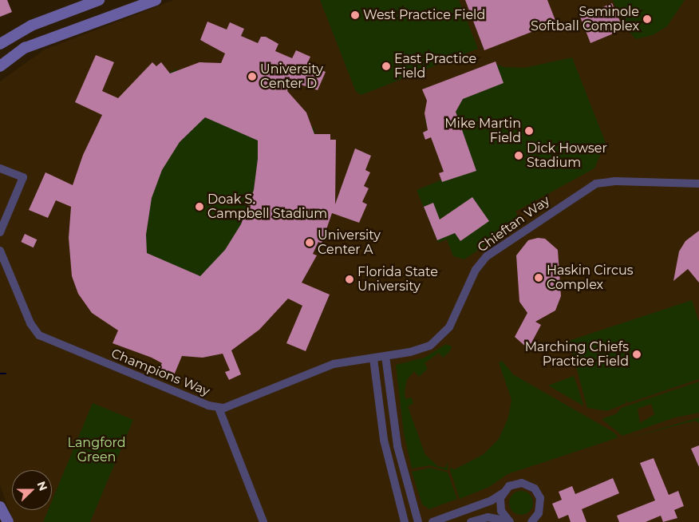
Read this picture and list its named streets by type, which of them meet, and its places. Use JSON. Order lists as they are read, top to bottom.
{
  "streets": {
    "street": ["Chieftan Way", "Champions Way"]
  },
  "crossings": [
    ["Chieftan Way", "Champions Way"]
  ],
  "parks": ["Langford Green"],
  "places": [
    "West Practice Field",
    "Seminole Softball Complex",
    "East Practice Field",
    "University Center D",
    "Mike Martin Field",
    "Dick Howser Stadium",
    "Doak S. Campbell Stadium",
    "University Center A",
    "Haskin Circus Complex",
    "Florida State University",
    "Marching Chiefs Practice Field"
  ],
  "north": "right"
}
